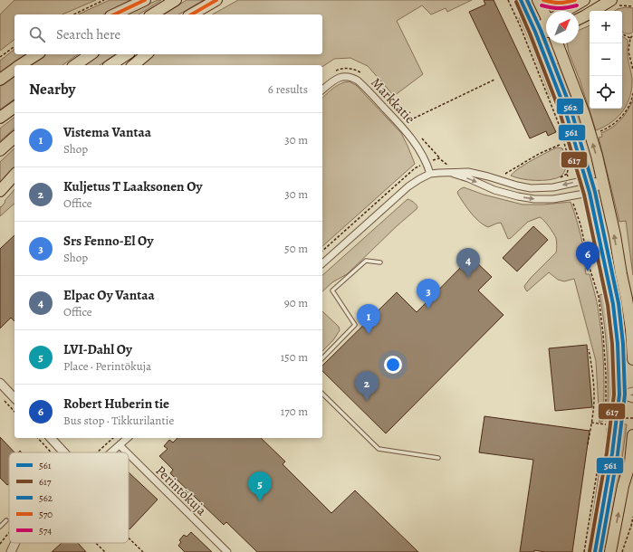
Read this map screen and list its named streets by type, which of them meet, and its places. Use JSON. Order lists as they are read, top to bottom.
{
  "streets": {
    "street": ["Markkatie", "Perintökuja"]
  },
  "lines": [
    "transit line 561",
    "transit line 562",
    "transit line 570",
    "transit line 617",
    "transit line 574"
  ],
  "legend": [
    "561",
    "617",
    "562",
    "570",
    "574"
  ],
  "north": "top right",
  "page": {
    "map_buttons": ["+", "−"],
    "search": "Search here",
    "heading": ["Nearby", "6 results"],
    "list": [
      {
        "mark": "1",
        "name": "Vistema Vantaa",
        "note": "Shop",
        "value": "30 m"
      },
      {
        "mark": "2",
        "name": "Kuljetus T Laaksonen Oy",
        "note": "Office",
        "value": "30 m"
      },
      {
        "mark": "3",
        "name": "Srs Fenno-El Oy",
        "note": "Shop",
        "value": "50 m"
      },
      {
        "mark": "4",
        "name": "Elpac Oy Vantaa",
        "note": "Office",
        "value": "90 m"
      },
      {
        "mark": "5",
        "name": "LVI-Dahl Oy",
        "note": "Place · Perintökuja",
        "value": "150 m"
      },
      {
        "mark": "6",
        "name": "Robert Huberin tie",
        "note": "Bus stop · Tikkurilantie",
        "value": "170 m"
      }
    ],
    "pins": [
      "6",
      "4",
      "3",
      "1",
      "2",
      "5"
    ]
  }
}
